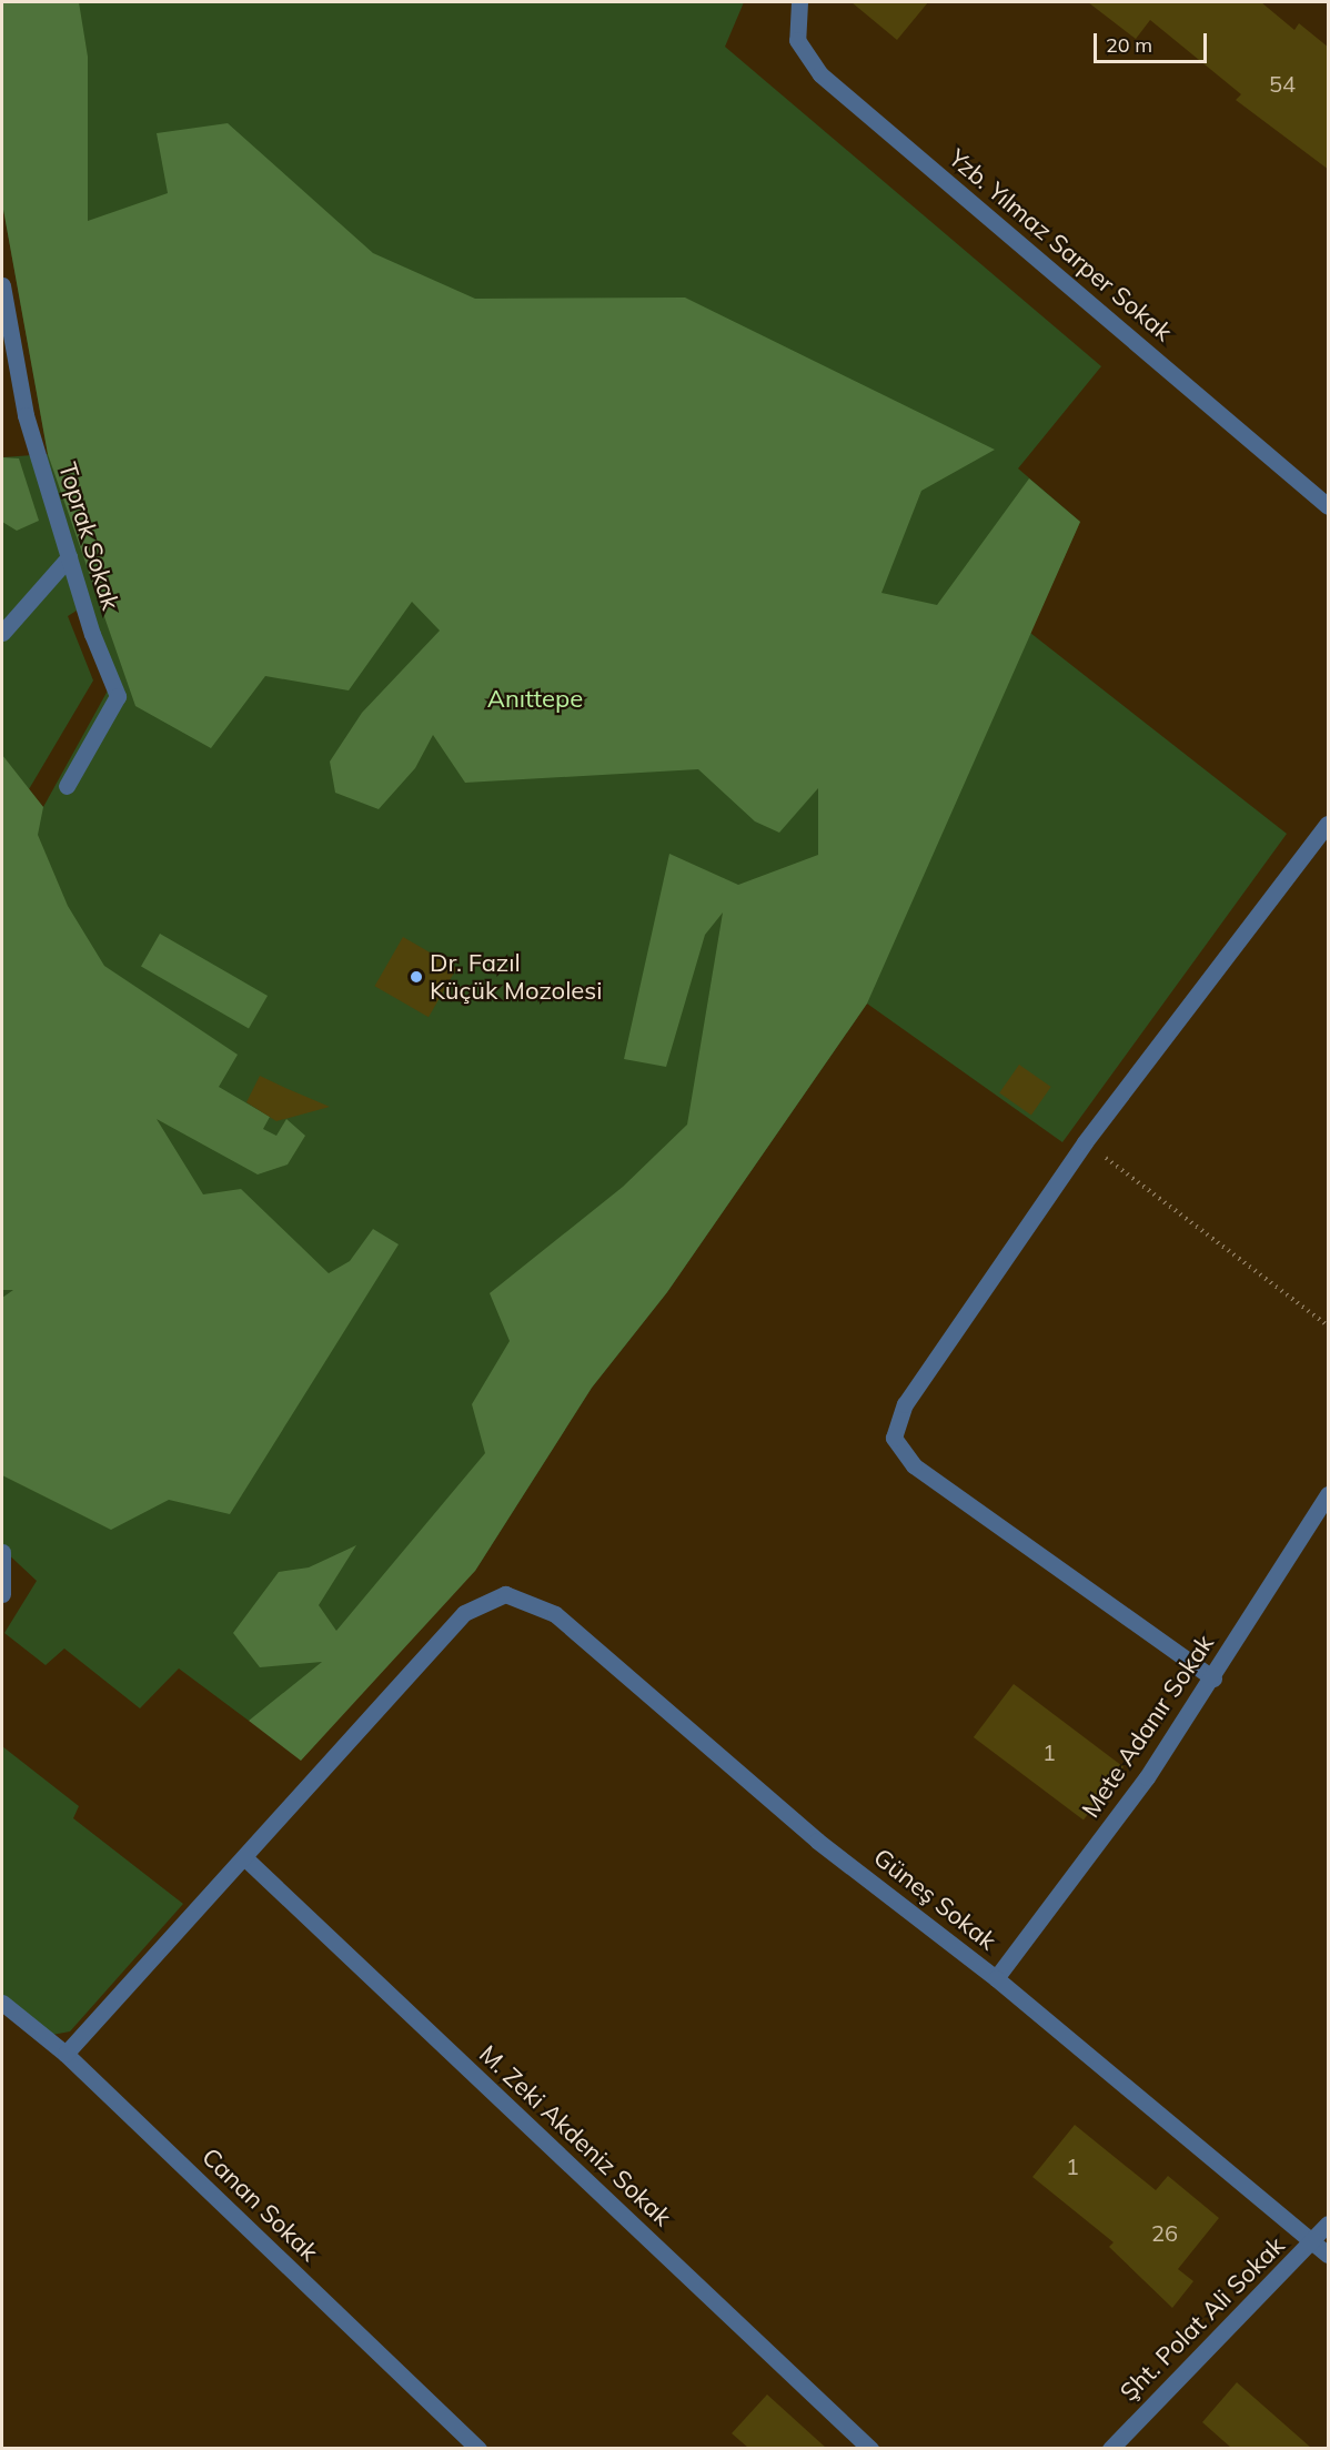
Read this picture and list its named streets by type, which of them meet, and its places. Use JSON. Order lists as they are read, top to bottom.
{
  "streets": {
    "street": [
      "Yzb. Yılmaz Sarper Sokak",
      "Toprak Sokak",
      "Mete Adanır Sokak",
      "Güneş Sokak",
      "M. Zeki Akdeniz Sokak",
      "Canan Sokak",
      "Şht. Polat Ali Sokak"
    ]
  },
  "crossings": [
    ["Mete Adanır Sokak", "Güneş Sokak"],
    ["Güneş Sokak", "M. Zeki Akdeniz Sokak"],
    ["Güneş Sokak", "Şht. Polat Ali Sokak"]
  ],
  "parks": ["Anıttepe"],
  "places": ["Dr. Fazıl Küçük Mozolesi"],
  "house_numbers": [
    "54",
    "1",
    "1",
    "26"
  ],
  "scale_bar": "20 m"
}
